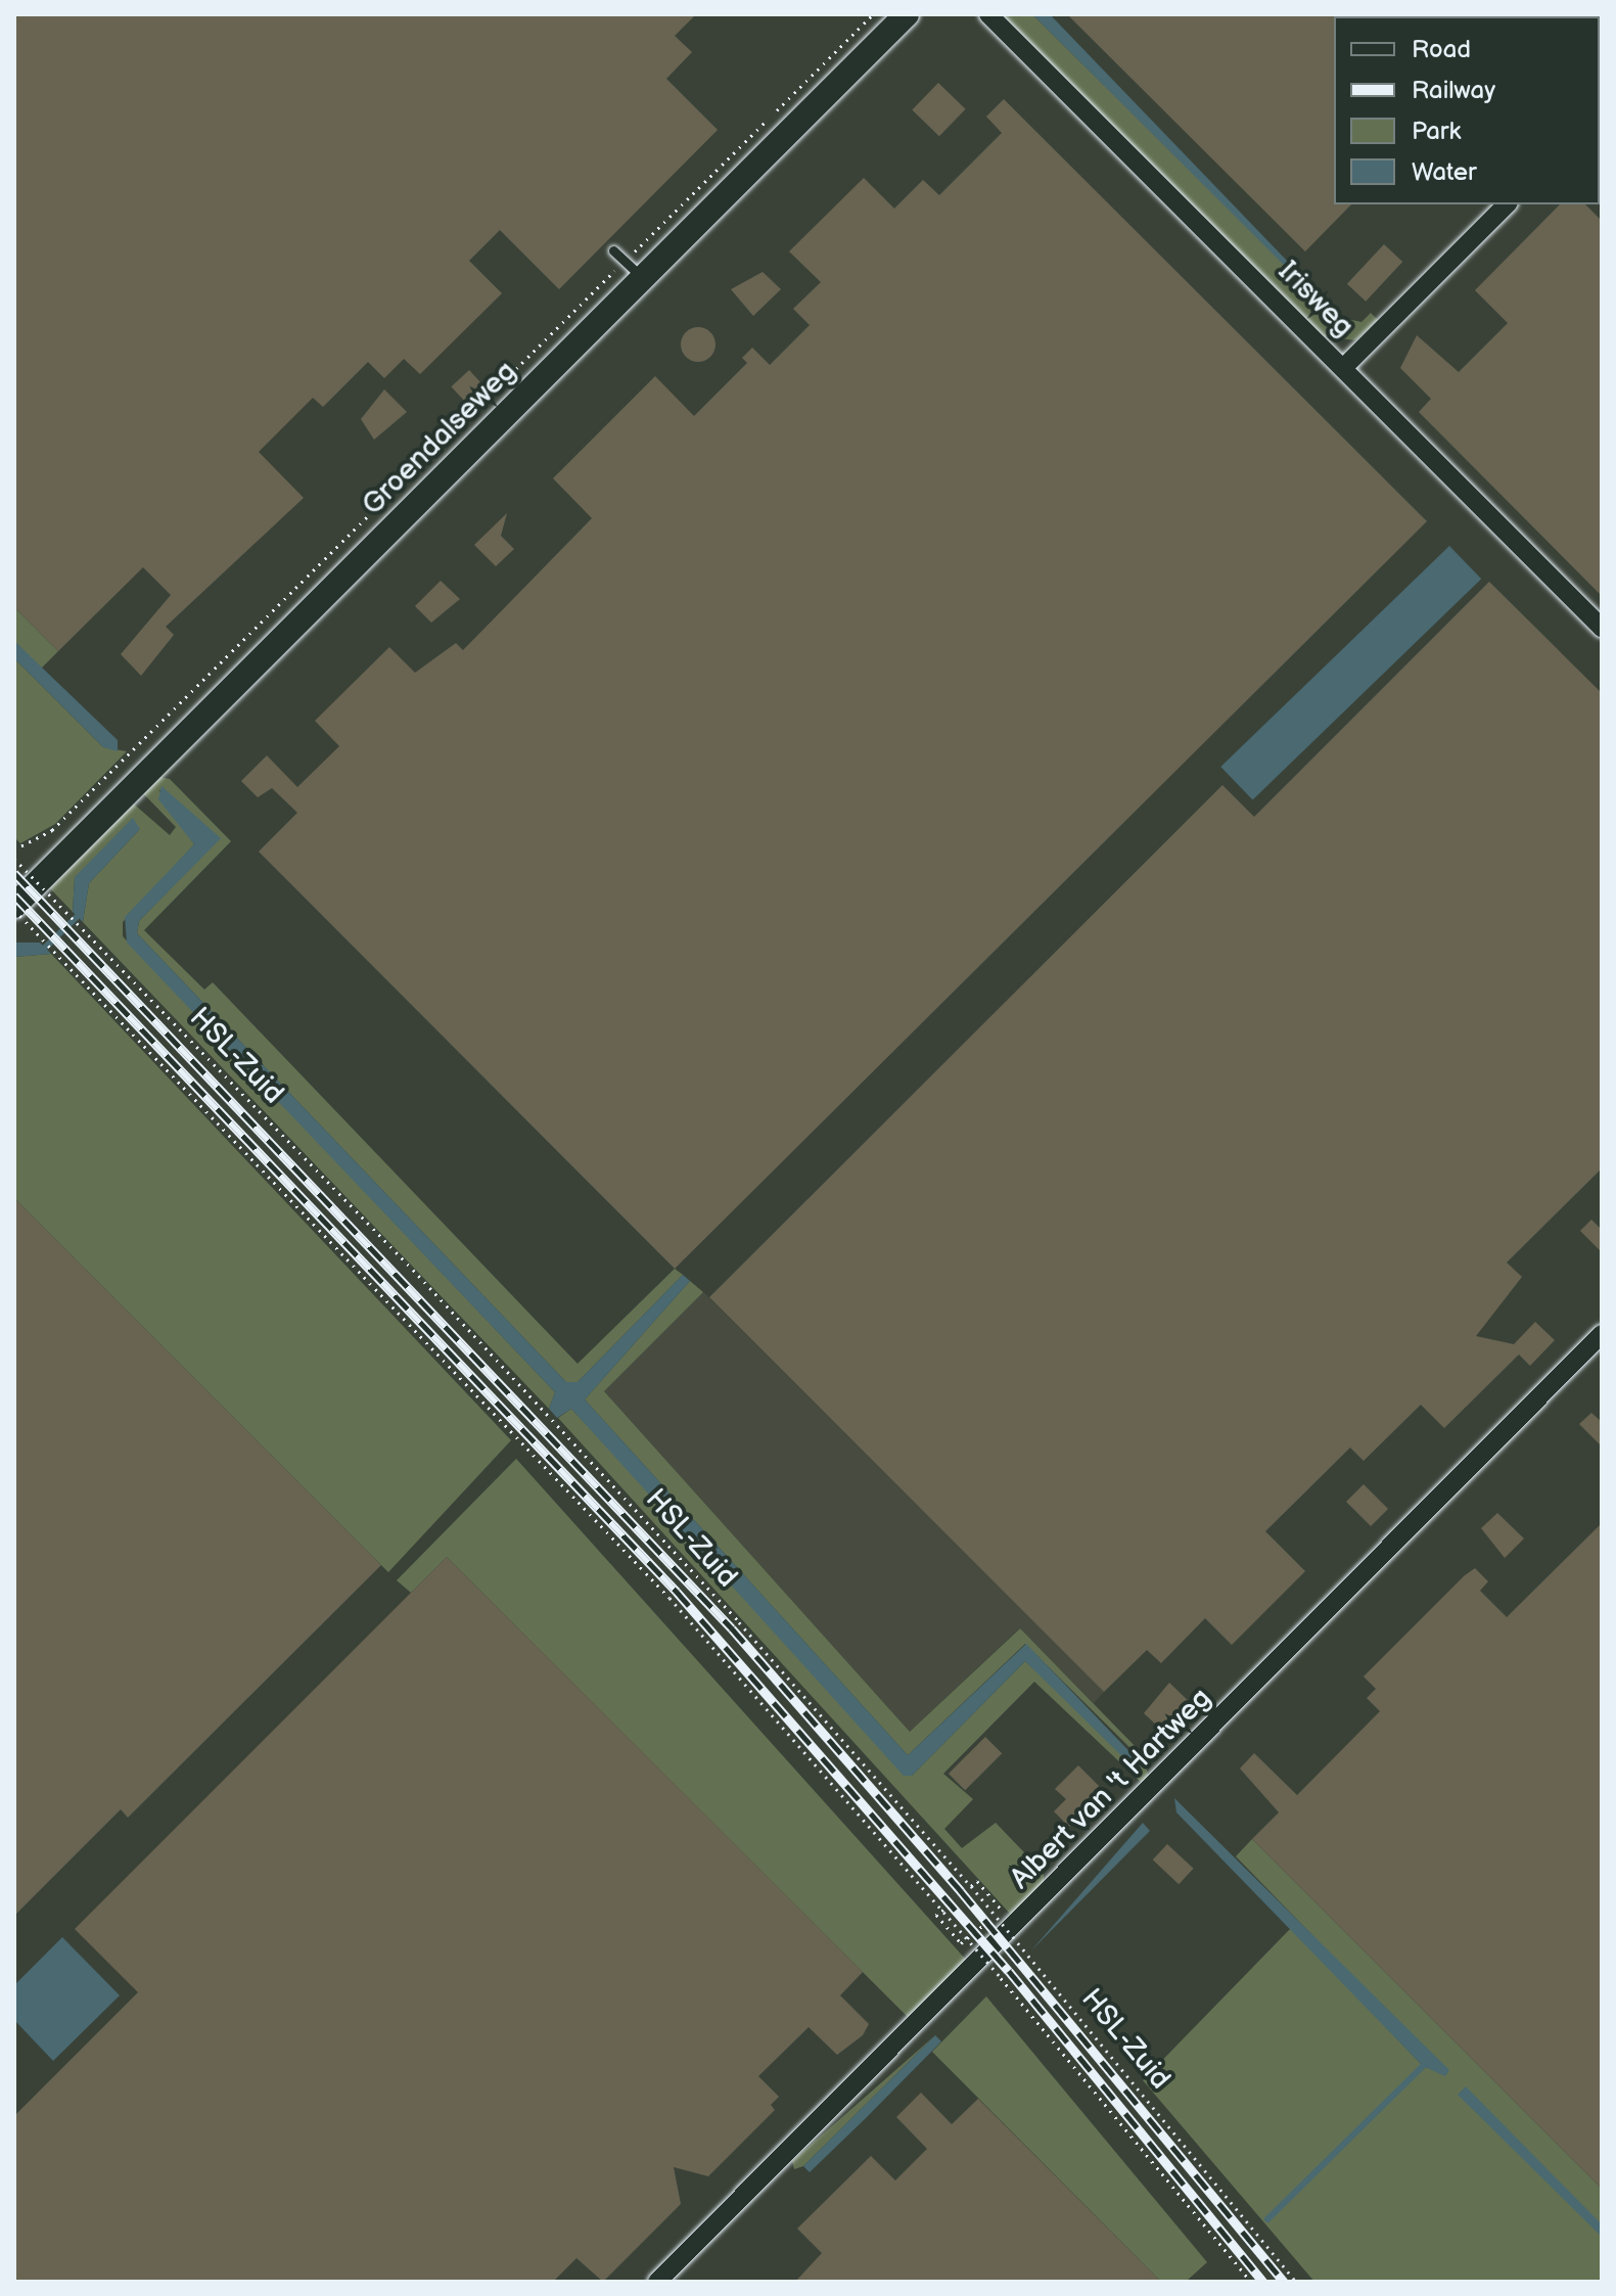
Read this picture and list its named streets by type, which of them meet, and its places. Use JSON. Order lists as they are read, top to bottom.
{
  "streets": {
    "street": ["Irisweg", "Groendalseweg", "Albert van 't Hartweg"],
    "path": ["HSL-Zuid"]
  },
  "crossings": [
    ["Groendalseweg", "HSL-Zuid"]
  ],
  "legend": [
    "Road",
    "Railway",
    "Park",
    "Water"
  ]
}
